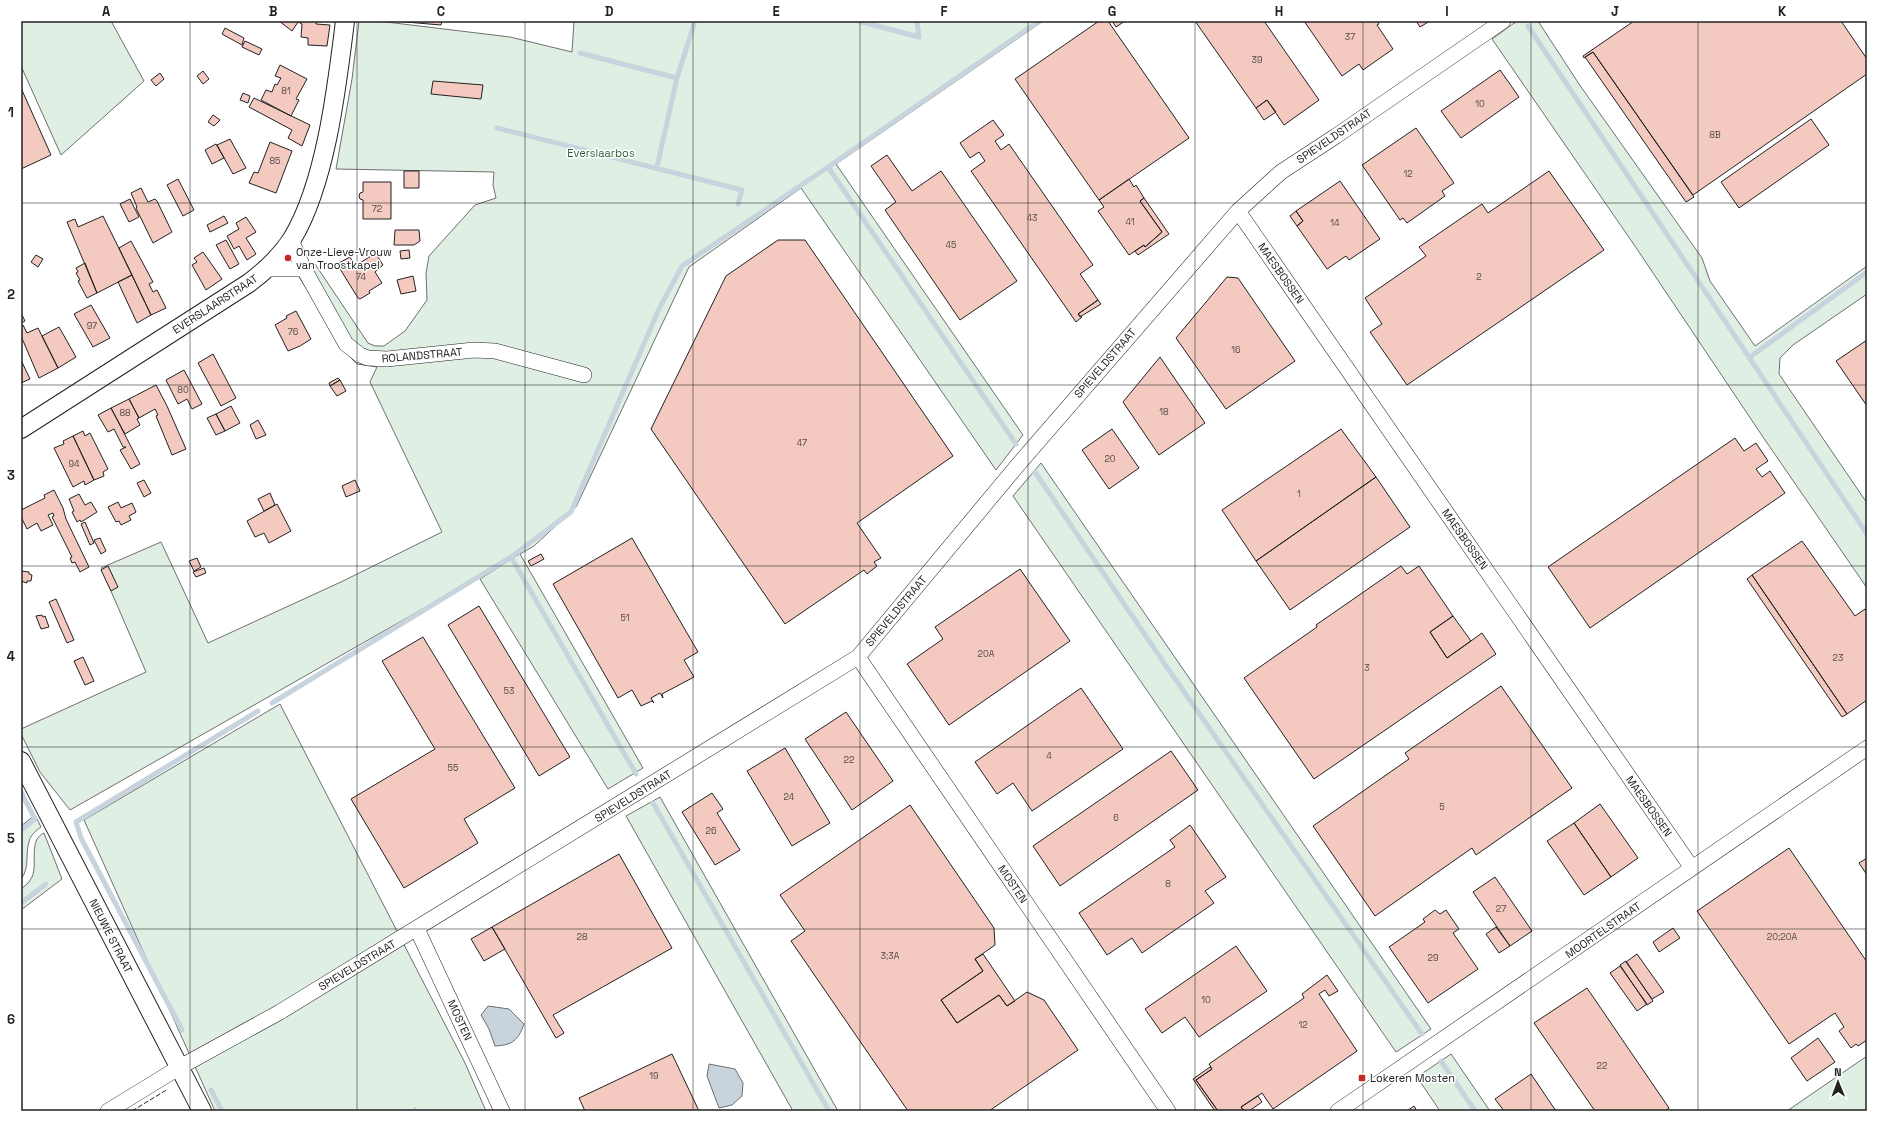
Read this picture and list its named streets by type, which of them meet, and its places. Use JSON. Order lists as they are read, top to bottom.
{
  "streets": {
    "street": [
      "SPIEVELDSTRAAT",
      "MAESBOSSEN",
      "EVERSLAARSTRAAT",
      "ROLANDSTRAAT",
      "MOSTEN",
      "MOORTELSTRAAT",
      "NIEUWE STRAAT"
    ]
  },
  "crossings": [
    ["SPIEVELDSTRAAT", "MAESBOSSEN"],
    ["SPIEVELDSTRAAT", "MOSTEN"],
    ["SPIEVELDSTRAAT", "NIEUWE STRAAT"],
    ["MAESBOSSEN", "MOORTELSTRAAT"],
    ["EVERSLAARSTRAAT", "ROLANDSTRAAT"]
  ],
  "parks": ["Everslaarbos"],
  "places": {
    "other": ["Onze-Lieve-Vrouw van Troostkapel"],
    "transit": ["Lokeren Mosten"]
  },
  "house_numbers": [
    "37",
    "39",
    "81",
    "10",
    "8B",
    "85",
    "12",
    "72",
    "43",
    "41",
    "14",
    "45",
    "74",
    "2",
    "97",
    "76",
    "16",
    "80",
    "18",
    "88",
    "47",
    "20",
    "94",
    "1",
    "51",
    "20A",
    "23",
    "3",
    "53",
    "4",
    "22",
    "55",
    "24",
    "5",
    "6",
    "26",
    "8",
    "27",
    "28",
    "20;20A",
    "3;3A",
    "29",
    "10",
    "12",
    "22",
    "19"
  ],
  "north": "top",
  "grid": {
    "columns": [
      "A",
      "B",
      "C",
      "D",
      "E",
      "F",
      "G",
      "H",
      "I",
      "J",
      "K"
    ],
    "rows": [
      "1",
      "2",
      "3",
      "4",
      "5",
      "6"
    ]
  }
}
